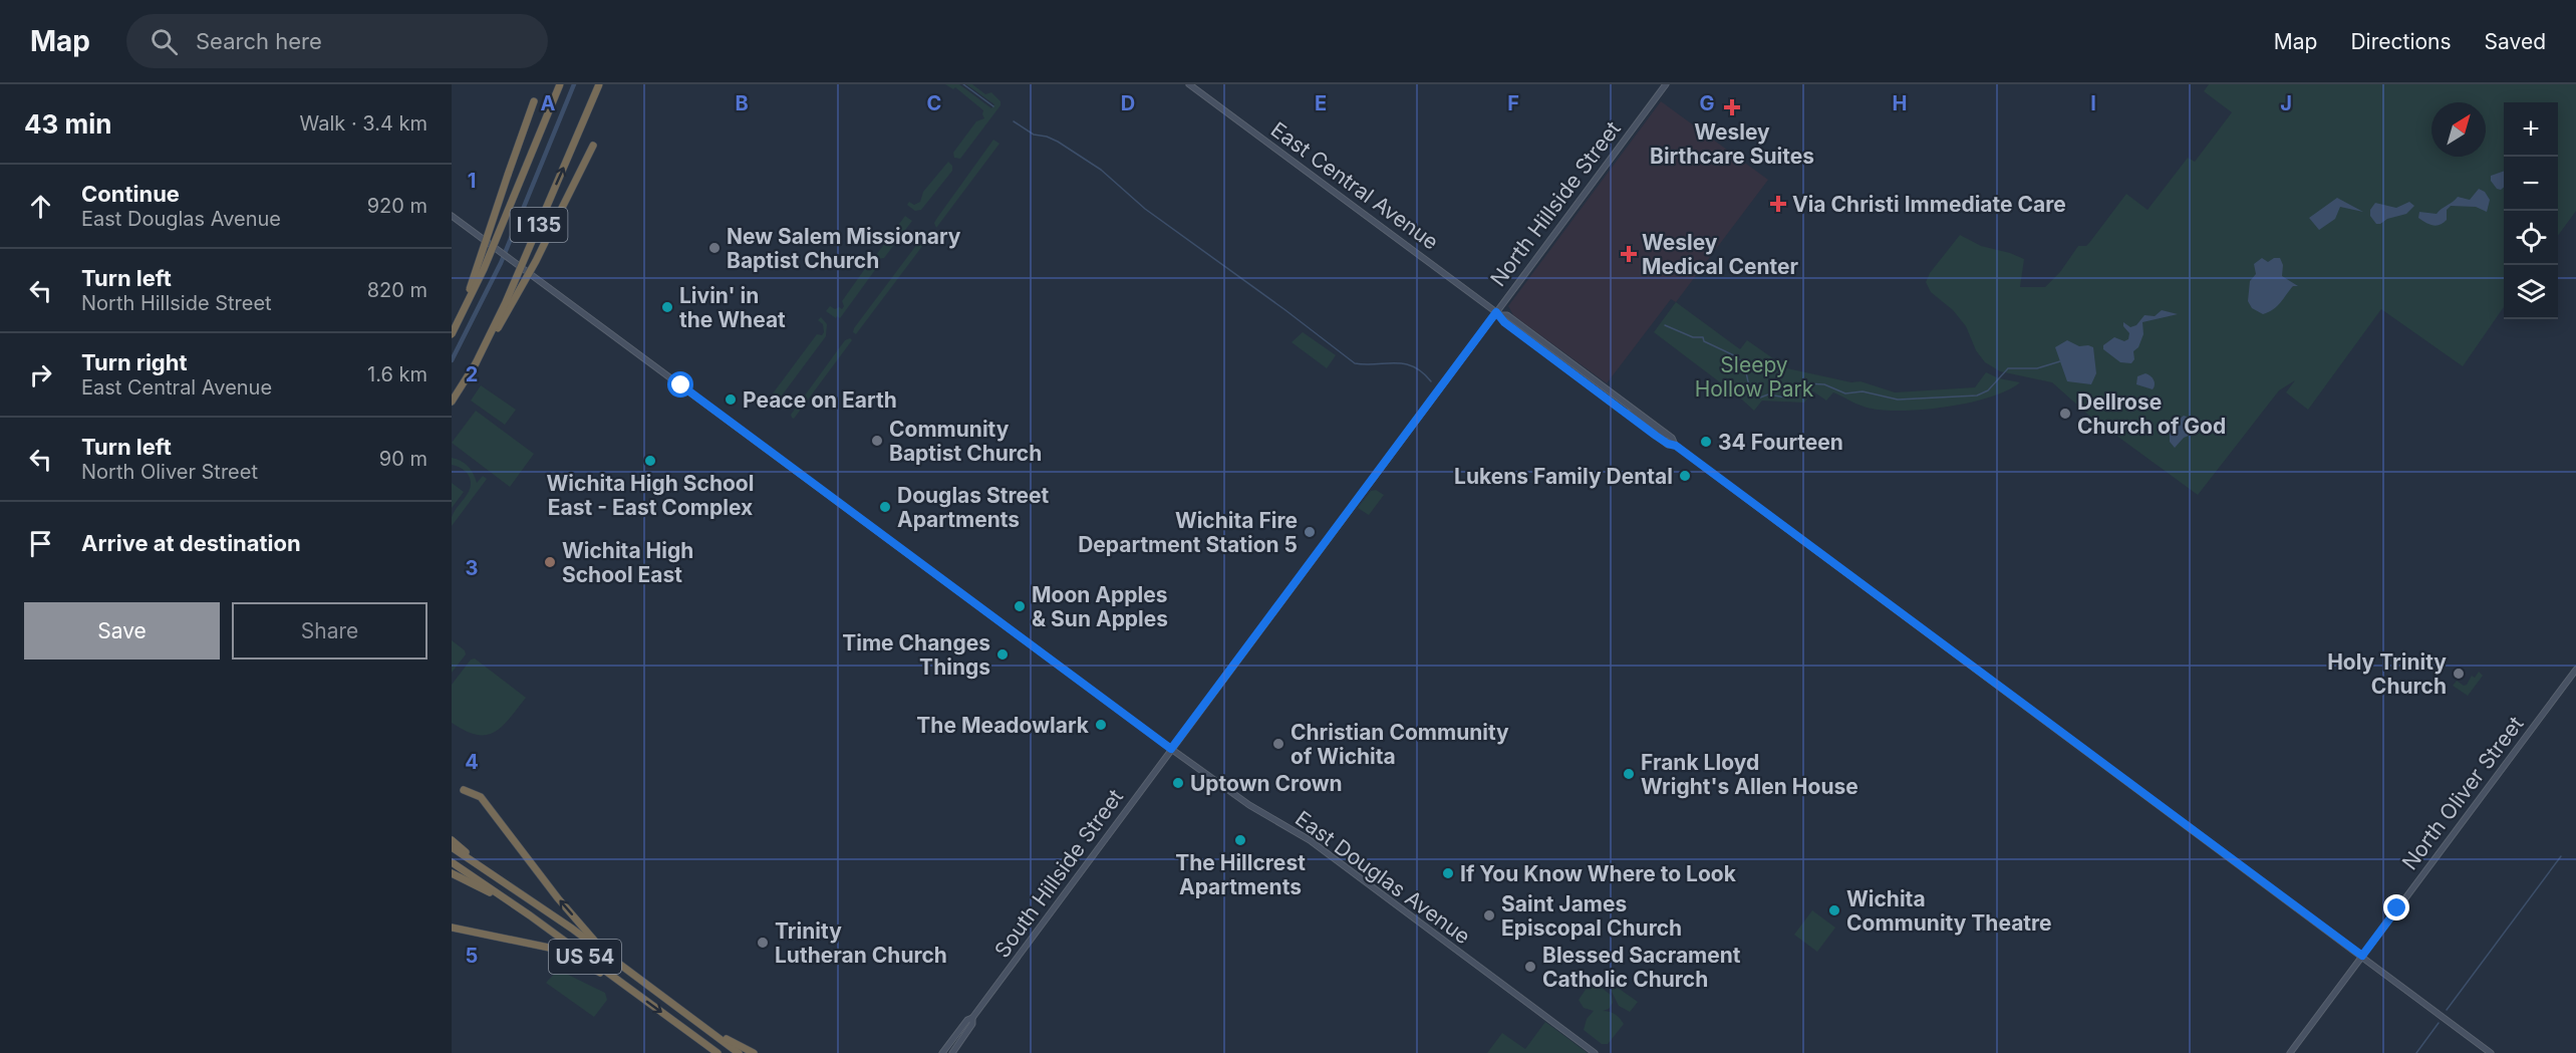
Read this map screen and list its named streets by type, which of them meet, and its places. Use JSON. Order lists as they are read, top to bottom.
{
  "streets": {
    "highway": ["I 135", "US 54"],
    "main road": [
      "East Central Avenue",
      "North Hillside Street",
      "North Oliver Street",
      "South Hillside Street",
      "East Douglas Avenue"
    ]
  },
  "crossings": [
    ["East Central Avenue", "North Hillside Street"],
    ["East Central Avenue", "North Oliver Street"],
    ["North Hillside Street", "South Hillside Street"],
    ["North Hillside Street", "East Douglas Avenue"],
    ["South Hillside Street", "East Douglas Avenue"]
  ],
  "parks": ["Sleepy Hollow Park"],
  "places": {
    "health": ["Wesley Birthcare Suites", "Via Christi Immediate Care", "Wesley Medical Center"],
    "other": [
      "New Salem Missionary Baptist Church",
      "Livin' in the Wheat",
      "Peace on Earth",
      "Dellrose Church of God",
      "Community Baptist Church",
      "34 Fourteen",
      "Wichita High School East - East Complex",
      "Lukens Family Dental",
      "Douglas Street Apartments",
      "Wichita Fire Department Station 5",
      "Wichita High School East",
      "Moon Apples & Sun Apples",
      "Time Changes Things",
      "Holy Trinity Church",
      "The Meadowlark",
      "Christian Community of Wichita",
      "Frank Lloyd Wright's Allen House",
      "Uptown Crown",
      "The Hillcrest Apartments",
      "If You Know Where to Look",
      "Wichita Community Theatre",
      "Saint James Episcopal Church",
      "Trinity Lutheran Church",
      "Blessed Sacrament Catholic Church"
    ]
  },
  "north": "top right",
  "page": {
    "header": "Map",
    "search": "Search here",
    "nav": ["Map", "Directions", "Saved"],
    "heading": ["43 min", "Walk · 3.4 km"],
    "map_buttons": ["+", "−"],
    "list": [
      ["Continue", "East Douglas Avenue", "920 m"],
      ["Turn left", "North Hillside Street", "820 m"],
      ["Turn right", "East Central Avenue", "1.6 km"],
      ["Turn left", "North Oliver Street", "90 m"],
      "Arrive at destination"
    ],
    "buttons": ["Save", "Share"]
  },
  "grid": {
    "columns": [
      "A",
      "B",
      "C",
      "D",
      "E",
      "F",
      "G",
      "H",
      "I",
      "J"
    ],
    "rows": [
      "1",
      "2",
      "3",
      "4",
      "5"
    ]
  }
}
